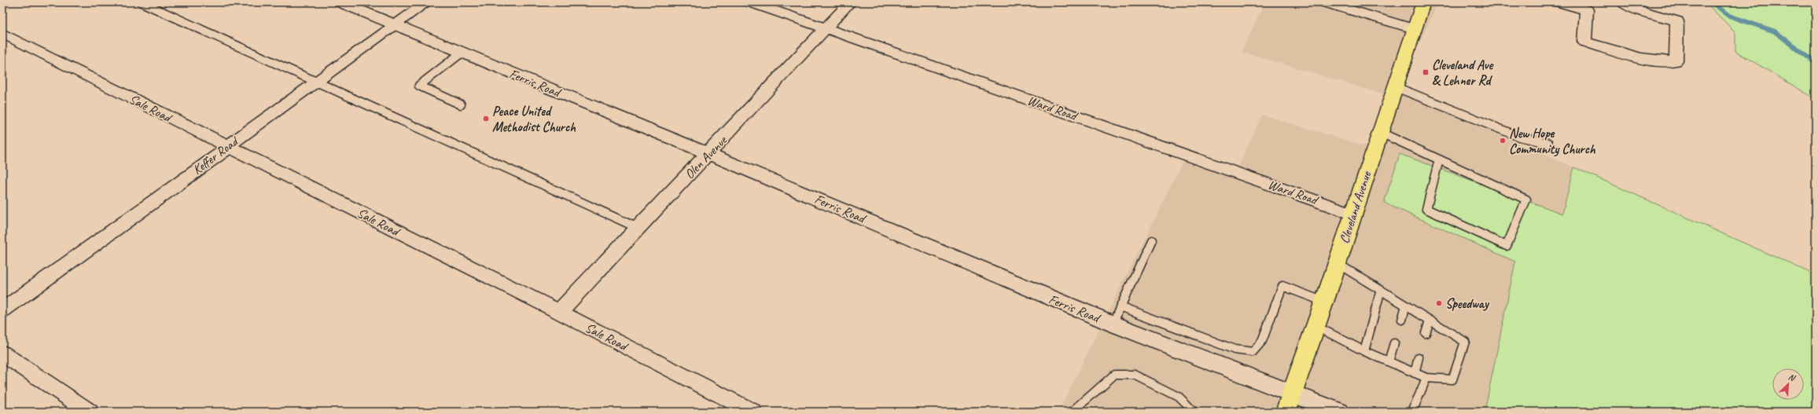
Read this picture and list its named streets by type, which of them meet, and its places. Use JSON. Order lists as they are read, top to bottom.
{
  "streets": {
    "main road": ["Ferris Road", "Cleveland Avenue"],
    "street": [
      "Sale Road",
      "Ward Road",
      "Keffer Road",
      "Olen Avenue"
    ]
  },
  "crossings": [
    ["Ferris Road", "Keffer Road"],
    ["Ferris Road", "Olen Avenue"],
    ["Ferris Road", "Cleveland Avenue"],
    ["Sale Road", "Keffer Road"],
    ["Sale Road", "Olen Avenue"],
    ["Ward Road", "Olen Avenue"],
    ["Ward Road", "Cleveland Avenue"]
  ],
  "places": {
    "transit": ["Cleveland Ave & Lehner Rd"],
    "other": ["Peace United Methodist Church", "New Hope Community Church", "Speedway"]
  },
  "north": "top right"
}
